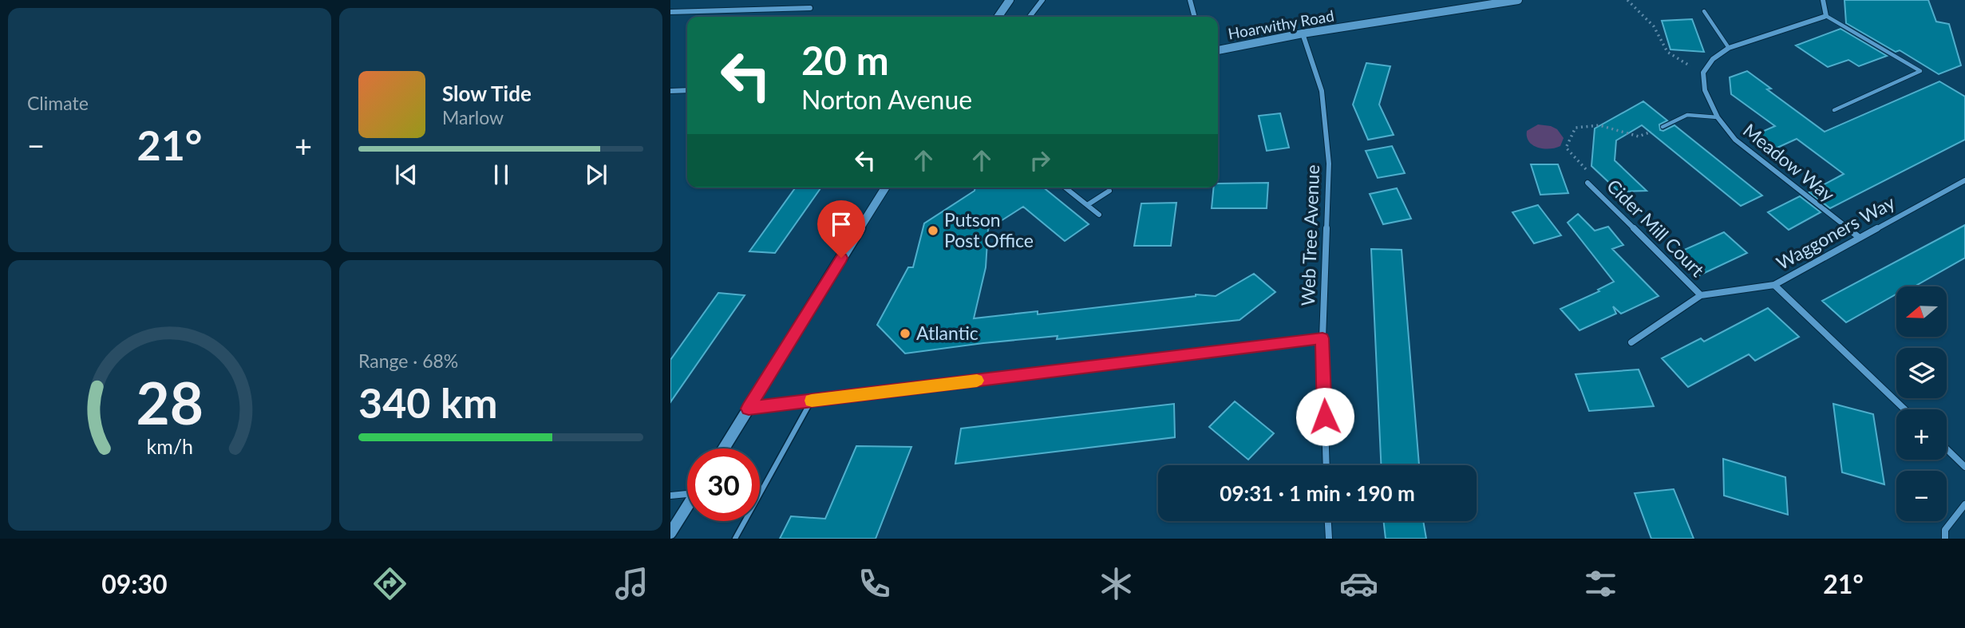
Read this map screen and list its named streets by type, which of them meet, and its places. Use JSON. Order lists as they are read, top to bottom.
{
  "streets": {
    "street": [
      "Hoarwithy Road",
      "Meadow Way",
      "Cider Mill Court",
      "Waggoners Way",
      "Web Tree Avenue"
    ]
  },
  "crossings": [
    ["Hoarwithy Road", "Web Tree Avenue"],
    ["Meadow Way", "Waggoners Way"],
    ["Cider Mill Court", "Waggoners Way"]
  ],
  "places": ["Putson Post Office", "Atlantic"],
  "north": "left",
  "page": {
    "tile": [
      "Climate",
      ["Range · 68%", "340 km"]
    ],
    "turn": ["20 m", "Norton Avenue"],
    "song": ["Slow Tide", "Marlow"],
    "heat": ["−", "21°", "+"],
    "map_buttons": ["+", "−"],
    "limit": "30",
    "trip": "09:31 · 1 min · 190 m",
    "tabs": ["09:30", "21°"],
    "gauge": ["28", "km/h"]
  }
}
